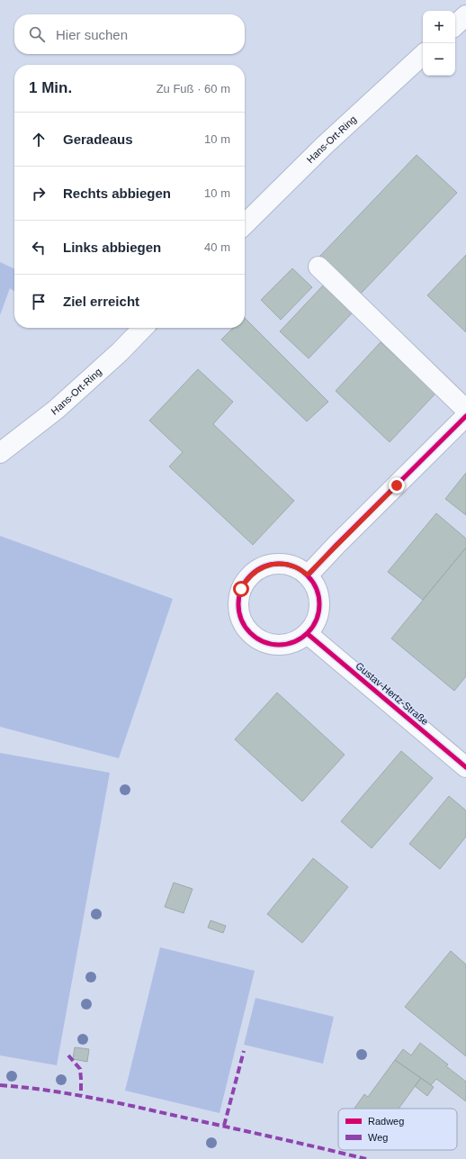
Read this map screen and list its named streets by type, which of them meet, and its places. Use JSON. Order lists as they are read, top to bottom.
{
  "streets": {
    "street": ["Hans-Ort-Ring", "Gustav-Hertz-Straße"]
  },
  "legend": ["Radweg", "Weg"],
  "page": {
    "map_buttons": ["+", "−"],
    "search": "Hier suchen",
    "heading": ["1 Min.", "Zu Fuß · 60 m"],
    "list": [
      ["Geradeaus", "10 m"],
      ["Rechts abbiegen", "10 m"],
      ["Links abbiegen", "40 m"],
      "Ziel erreicht"
    ]
  }
}
